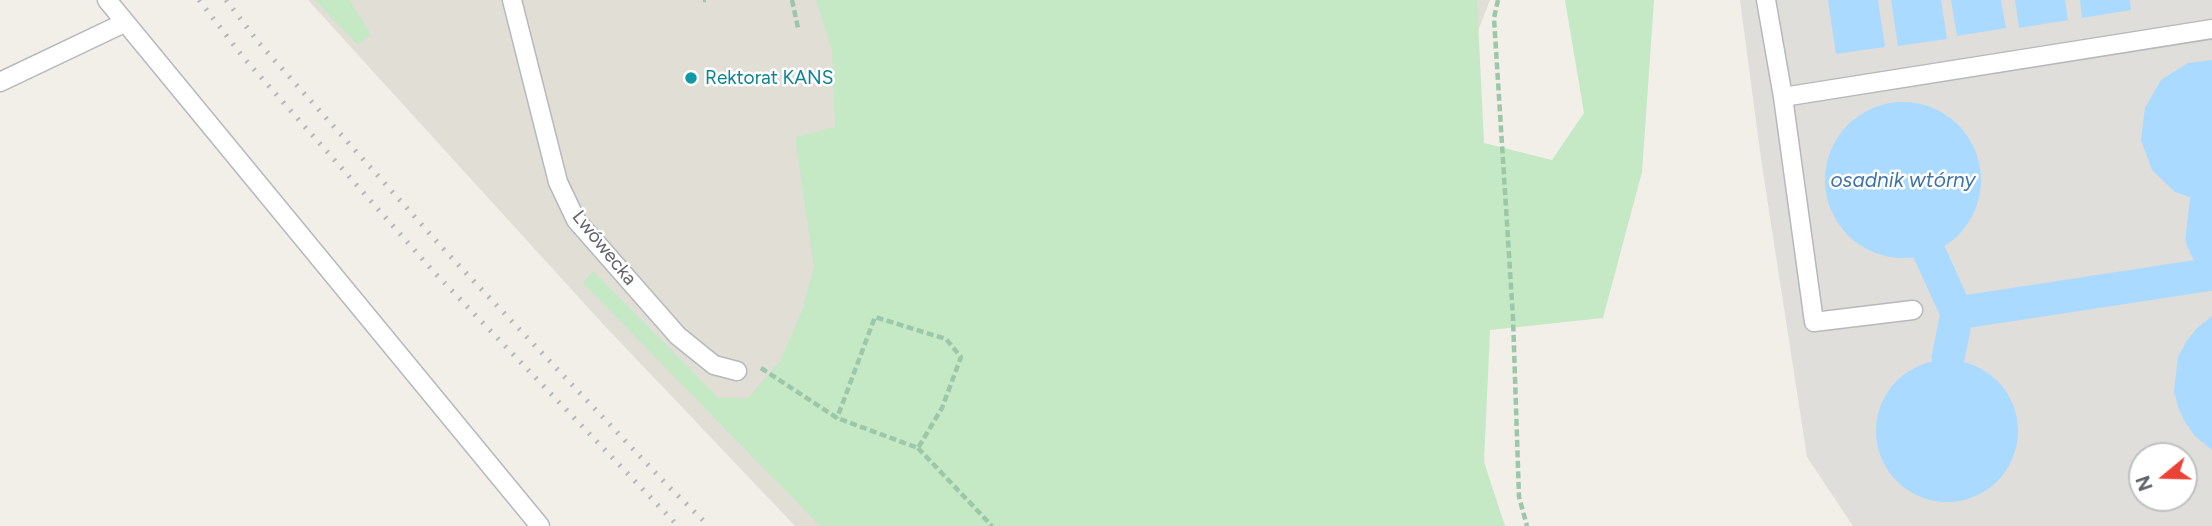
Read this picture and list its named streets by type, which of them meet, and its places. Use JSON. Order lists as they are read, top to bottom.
{
  "streets": {
    "lane": ["Lwówecka"]
  },
  "water": ["osadnik wtórny"],
  "places": ["Rektorat KANS"],
  "north": "left"
}
